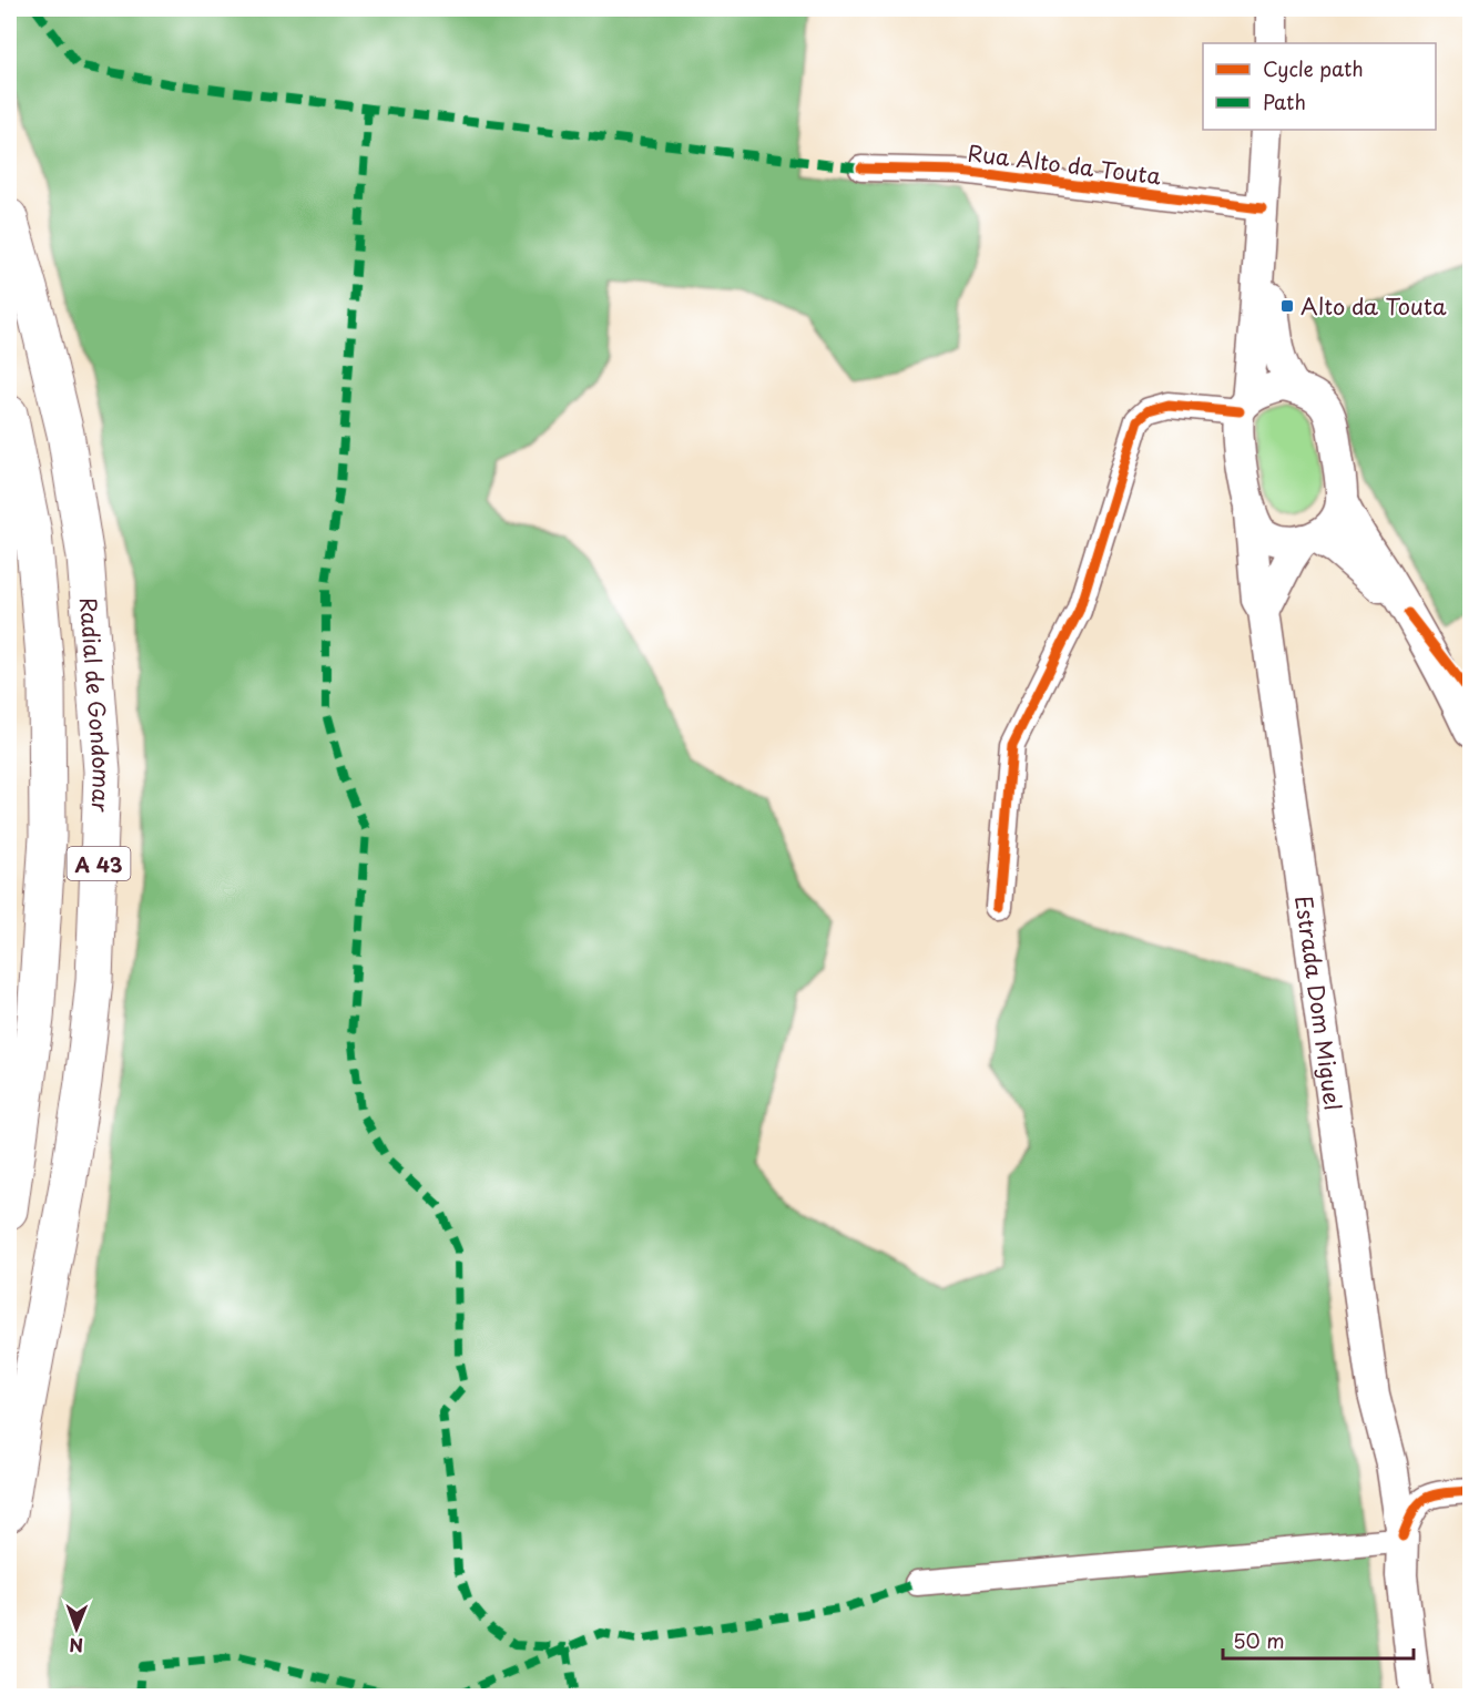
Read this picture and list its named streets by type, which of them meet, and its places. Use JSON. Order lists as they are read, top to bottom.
{
  "streets": {
    "highway": ["Radial de Gondomar", "A 43"],
    "main road": ["Estrada Dom Miguel"],
    "street": ["Rua Alto da Touta"]
  },
  "places": {
    "transit": ["Alto da Touta"]
  },
  "legend": ["Cycle path", "Path"],
  "scale_bar": "50 m",
  "north": "bottom"
}
